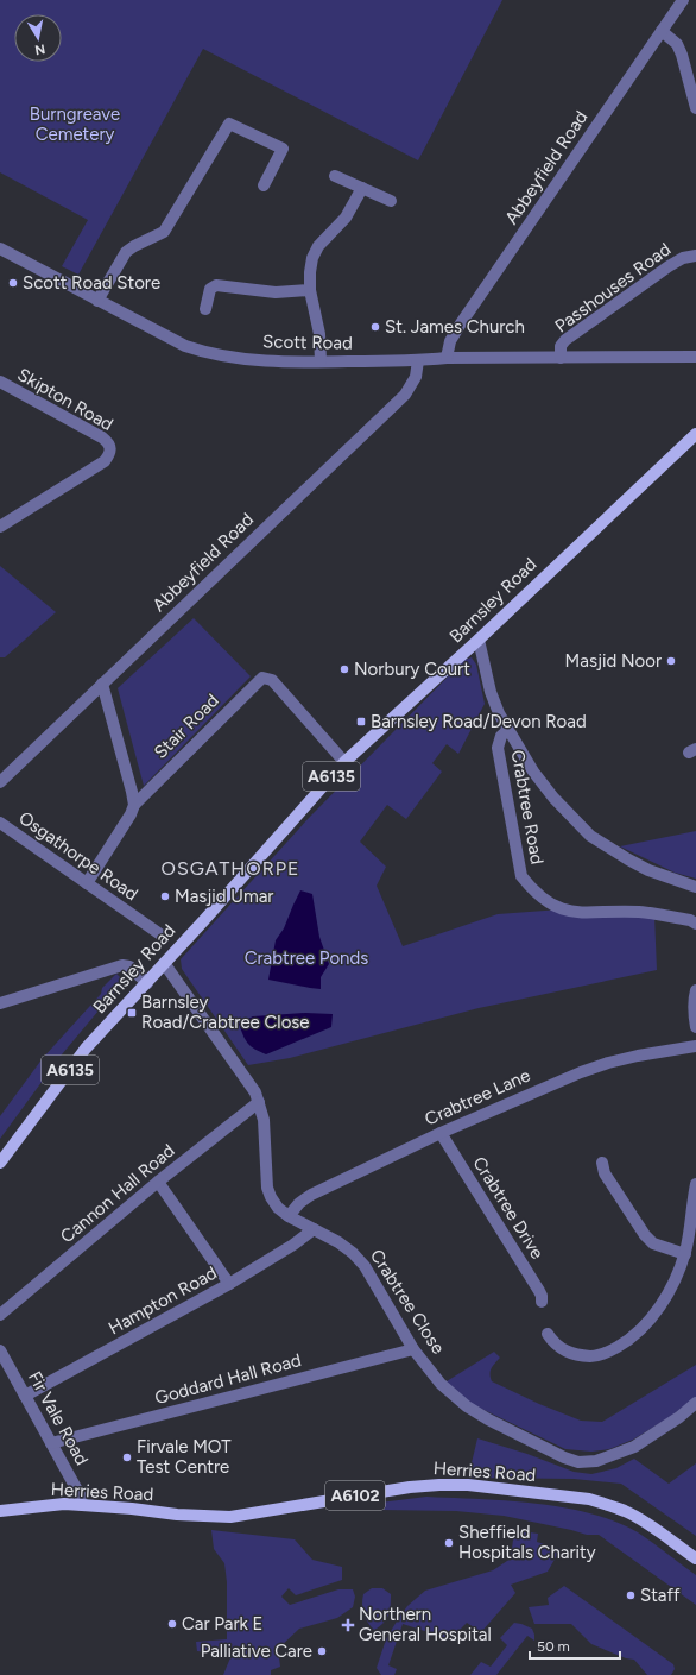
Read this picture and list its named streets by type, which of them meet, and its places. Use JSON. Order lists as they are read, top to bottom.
{
  "streets": {
    "main road": [
      "Barnsley Road",
      "A6135",
      "Herries Road",
      "A6102"
    ],
    "street": [
      "Abbeyfield Road",
      "Passhouses Road",
      "Scott Road",
      "Skipton Road",
      "Stair Road",
      "Crabtree Road",
      "Osgathorpe Road",
      "Crabtree Lane",
      "Cannon Hall Road",
      "Crabtree Drive",
      "Hampton Road",
      "Crabtree Close",
      "Goddard Hall Road",
      "Fir Vale Road"
    ]
  },
  "crossings": [
    ["Abbeyfield Road", "Scott Road"],
    ["Passhouses Road", "Scott Road"],
    ["Barnsley Road", "Stair Road"],
    ["Barnsley Road", "Crabtree Close"],
    ["Stair Road", "Osgathorpe Road"],
    ["Crabtree Lane", "Crabtree Drive"],
    ["Crabtree Lane", "Crabtree Close"],
    ["Cannon Hall Road", "Crabtree Close"],
    ["Hampton Road", "Crabtree Close"],
    ["Hampton Road", "Fir Vale Road"],
    ["Crabtree Close", "Goddard Hall Road"],
    ["Goddard Hall Road", "Fir Vale Road"],
    ["Fir Vale Road", "Herries Road"]
  ],
  "districts": ["OSGATHORPE"],
  "parks": ["Burngreave Cemetery", "Crabtree Ponds"],
  "places": {
    "other": [
      "Scott Road Store",
      "St. James Church",
      "Masjid Noor",
      "Norbury Court",
      "Masjid Umar",
      "Firvale MOT Test Centre",
      "Sheffield Hospitals Charity",
      "Staff",
      "Car Park E",
      "Palliative Care"
    ],
    "transit": ["Barnsley Road/Devon Road", "Barnsley Road/Crabtree Close"],
    "health": ["Northern General Hospital"]
  },
  "scale_bar": "50 m",
  "north": "bottom"
}
